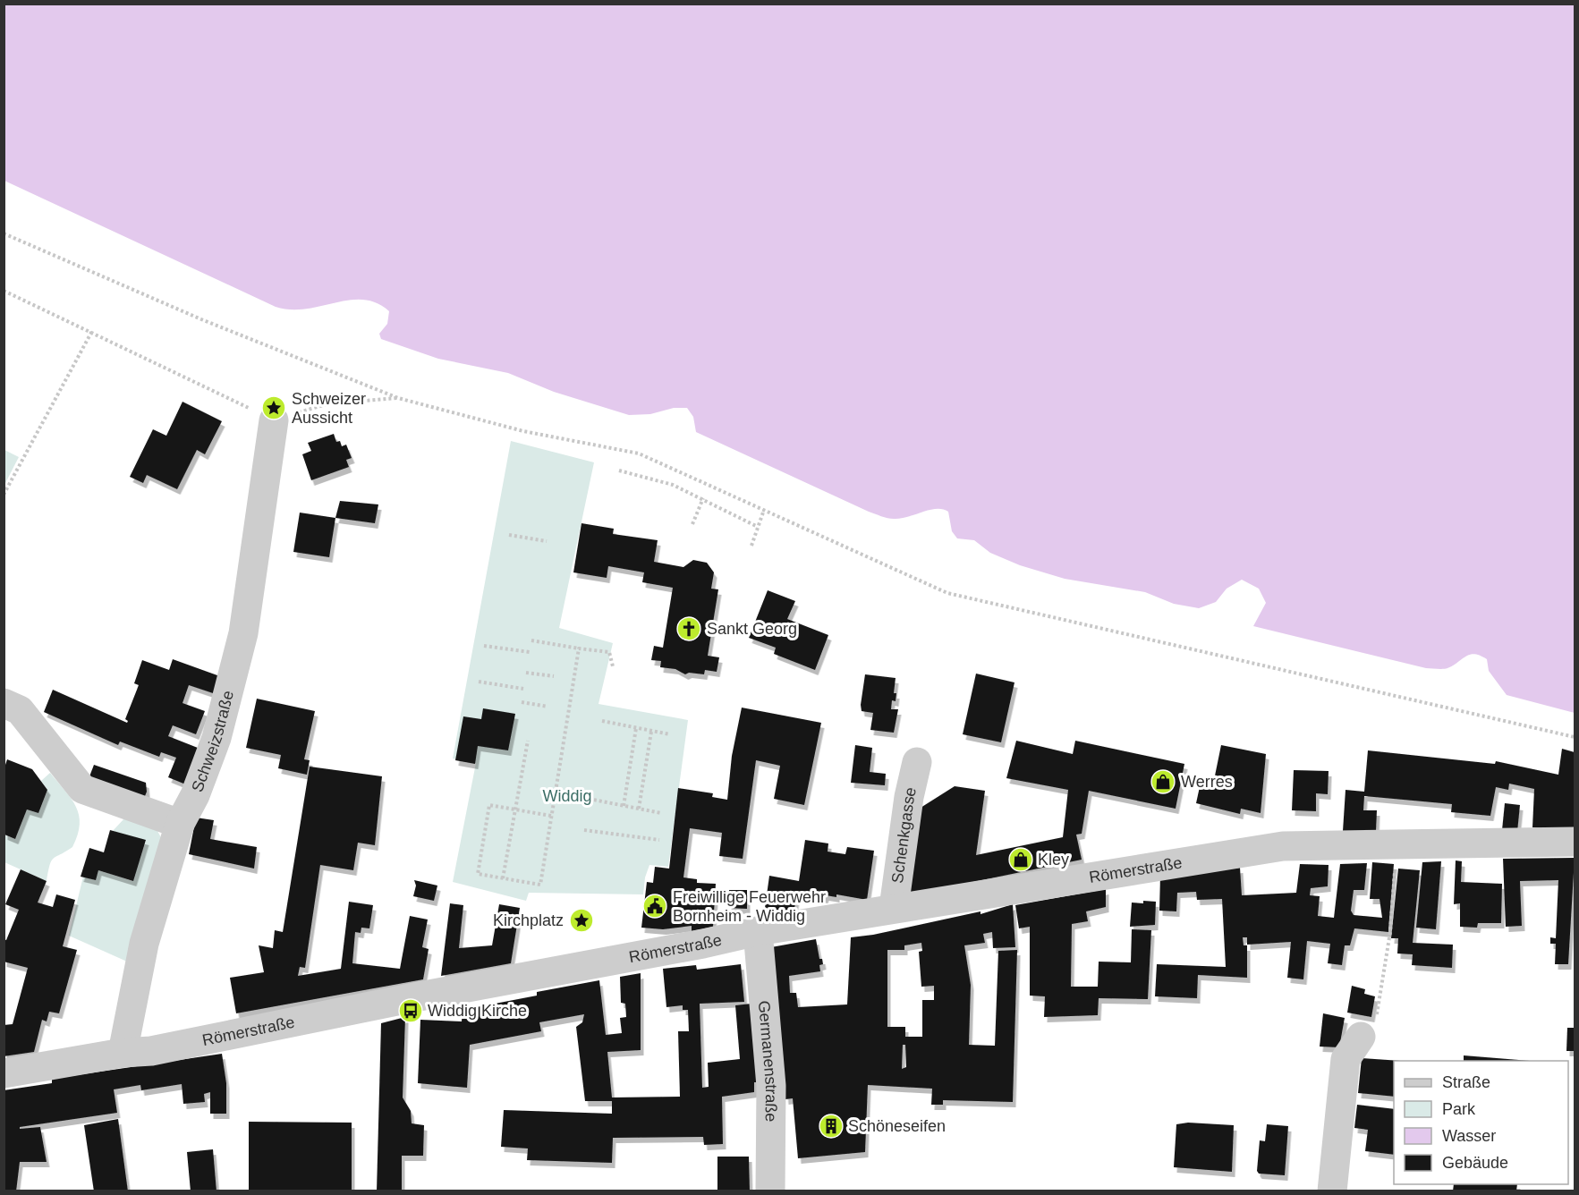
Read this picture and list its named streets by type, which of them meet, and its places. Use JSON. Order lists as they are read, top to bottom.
{
  "streets": {
    "street": [
      "Schweizstraße",
      "Schenkgasse",
      "Römerstraße",
      "Germanenstraße"
    ]
  },
  "crossings": [
    ["Schweizstraße", "Römerstraße"],
    ["Schenkgasse", "Römerstraße"],
    ["Römerstraße", "Germanenstraße"]
  ],
  "parks": ["Widdig"],
  "places": {
    "place": ["Schweizer Aussicht", "Kirchplatz"],
    "church": ["Sankt Georg"],
    "shop": ["Werres", "Kley"],
    "public building": ["Freiwillige Feuerwehr Bornheim - Widdig"],
    "bus stop": ["Widdig Kirche"],
    "building": ["Schöneseifen"]
  },
  "legend": [
    "Straße",
    "Park",
    "Wasser",
    "Gebäude"
  ]
}
